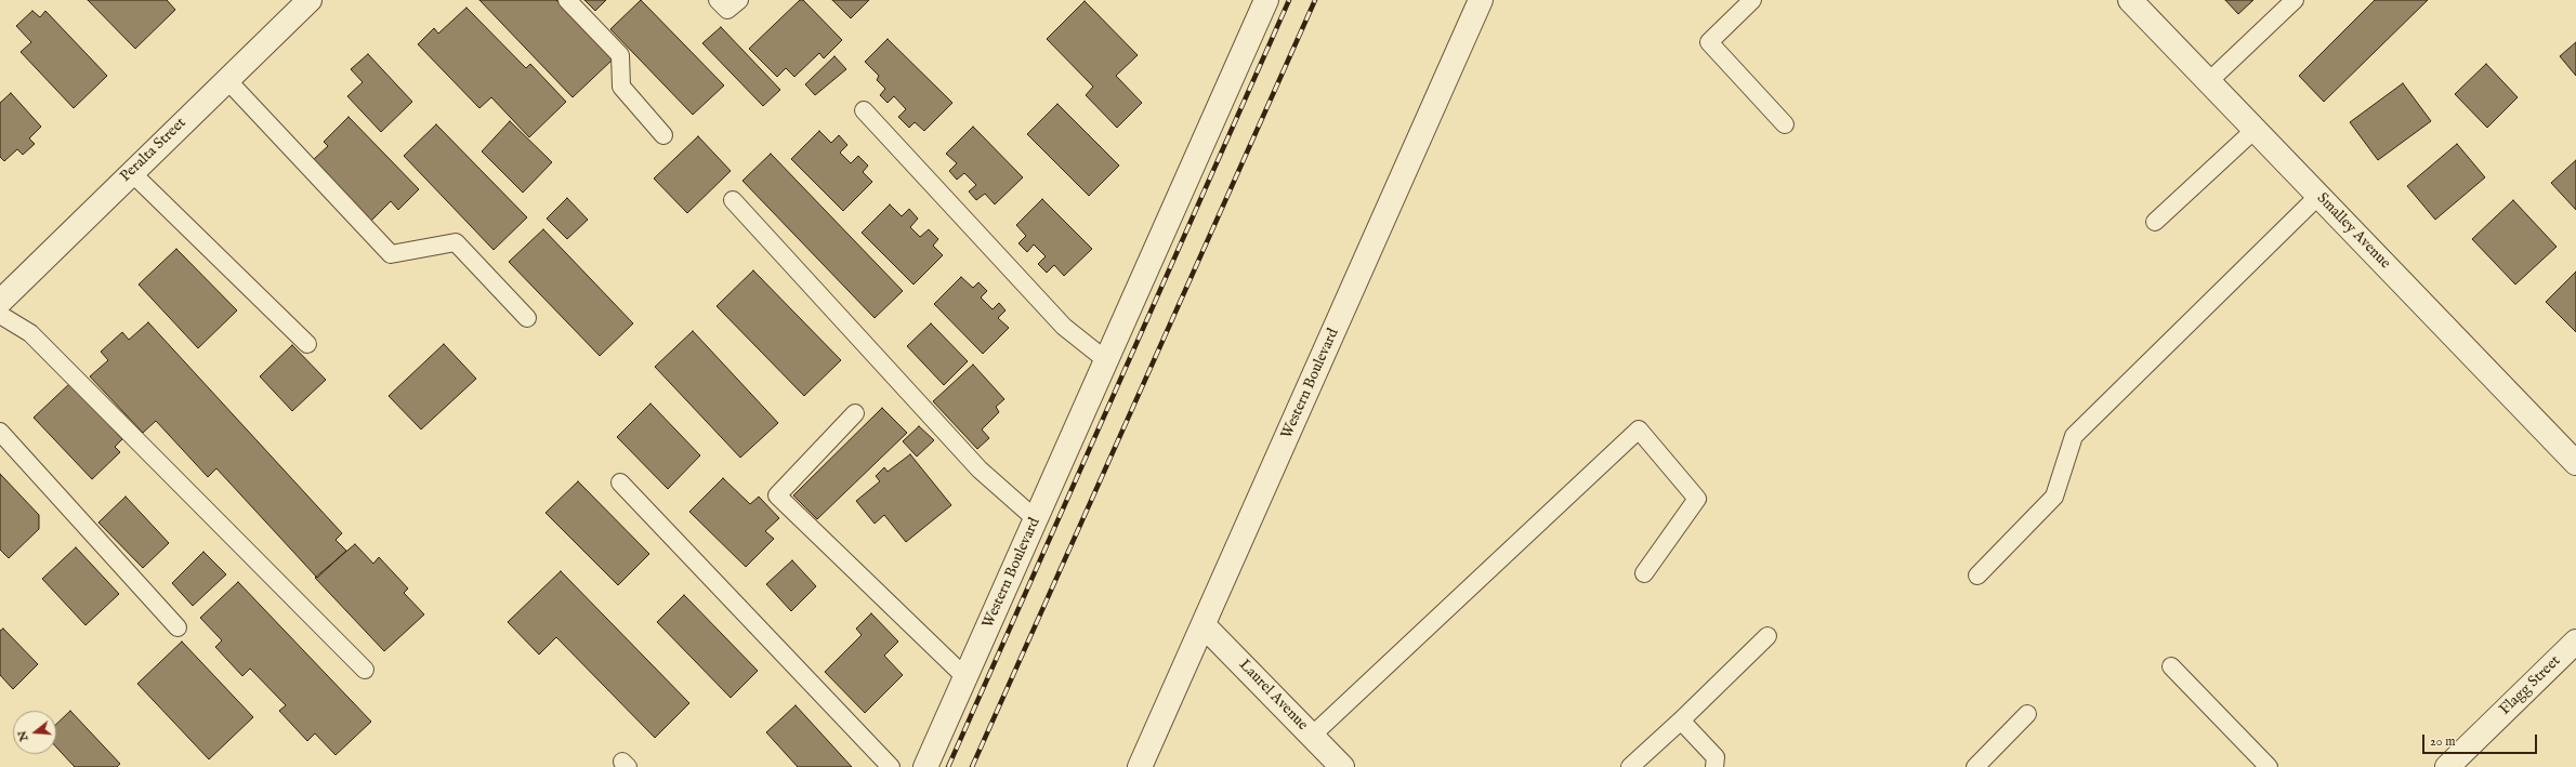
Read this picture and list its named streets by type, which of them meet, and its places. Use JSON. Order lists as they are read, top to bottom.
{
  "streets": {
    "street": [
      "Peralta Street",
      "Smalley Avenue",
      "Western Boulevard",
      "Flagg Street",
      "Laurel Avenue"
    ]
  },
  "crossings": [
    ["Western Boulevard", "Laurel Avenue"]
  ],
  "scale_bar": "20 m",
  "north": "left"
}
